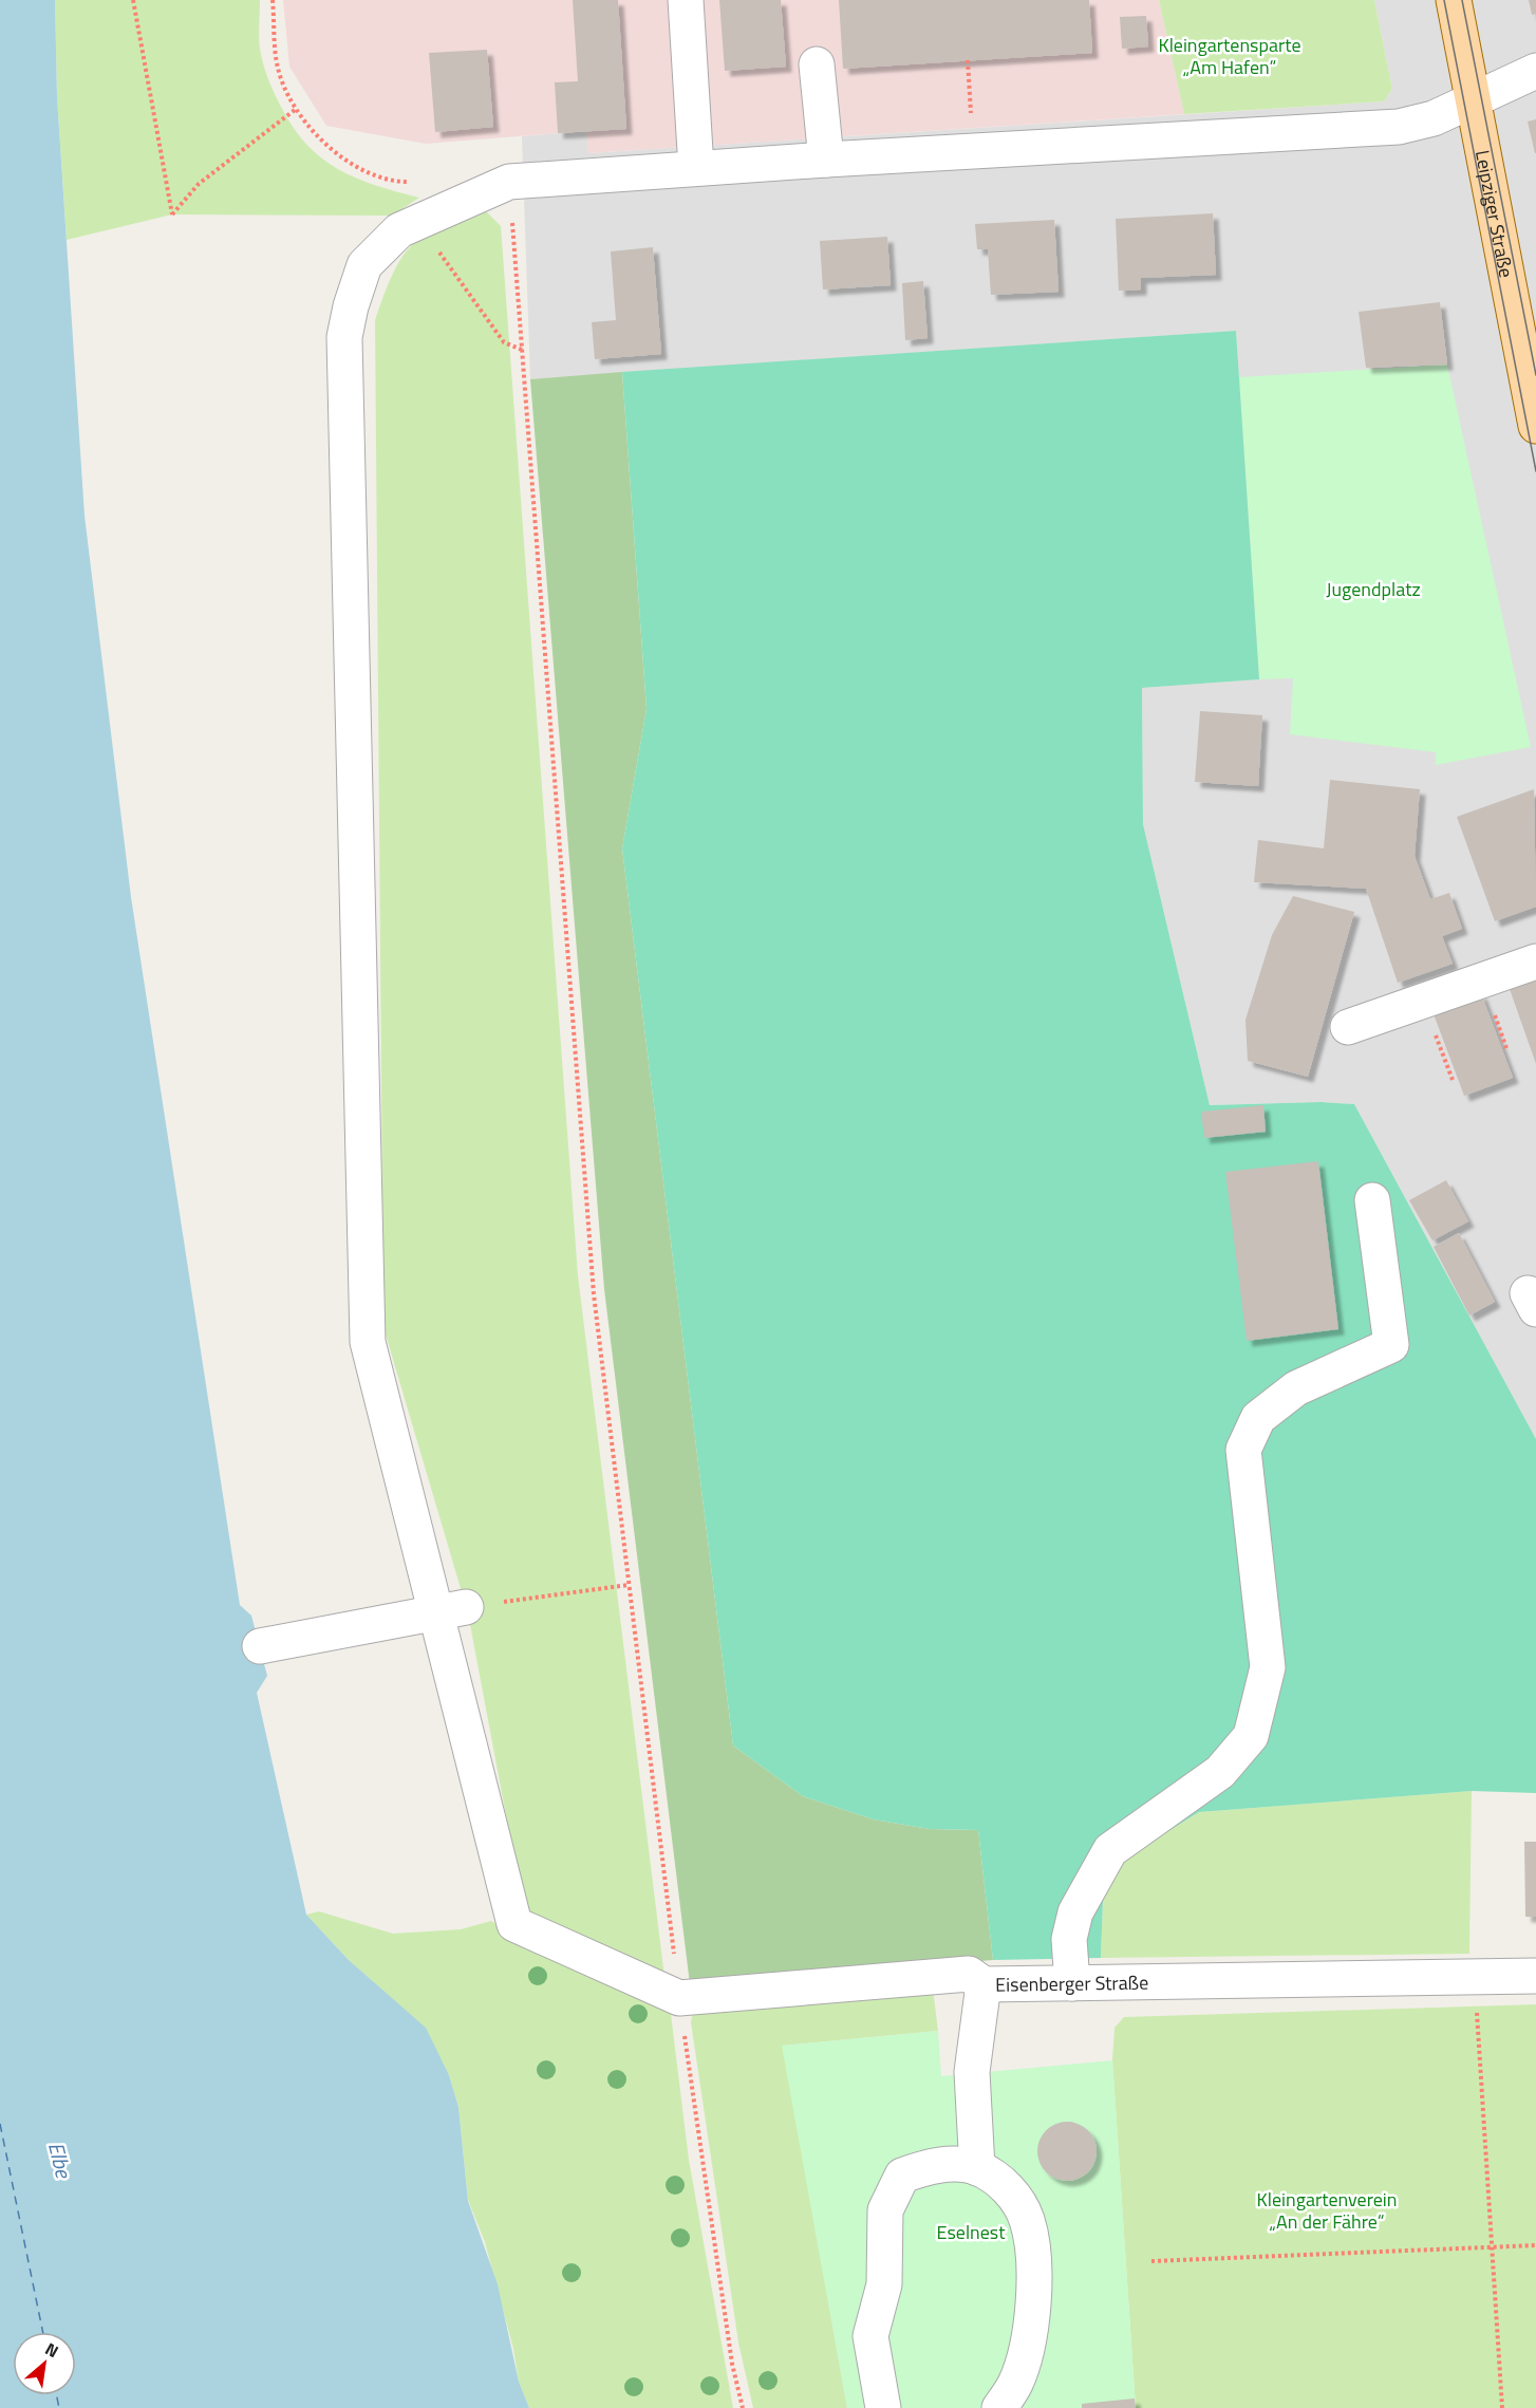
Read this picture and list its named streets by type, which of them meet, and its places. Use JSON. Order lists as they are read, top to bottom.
{
  "streets": {
    "main road": ["Leipziger Straße"],
    "street": ["Eisenberger Straße"]
  },
  "water": ["Elbe"],
  "parks": [
    "Kleingartensparte „Am Hafen“",
    "Jugendplatz",
    "Kleingartenverein „An der Fähre“",
    "Eselnest"
  ],
  "north": "top right"
}
